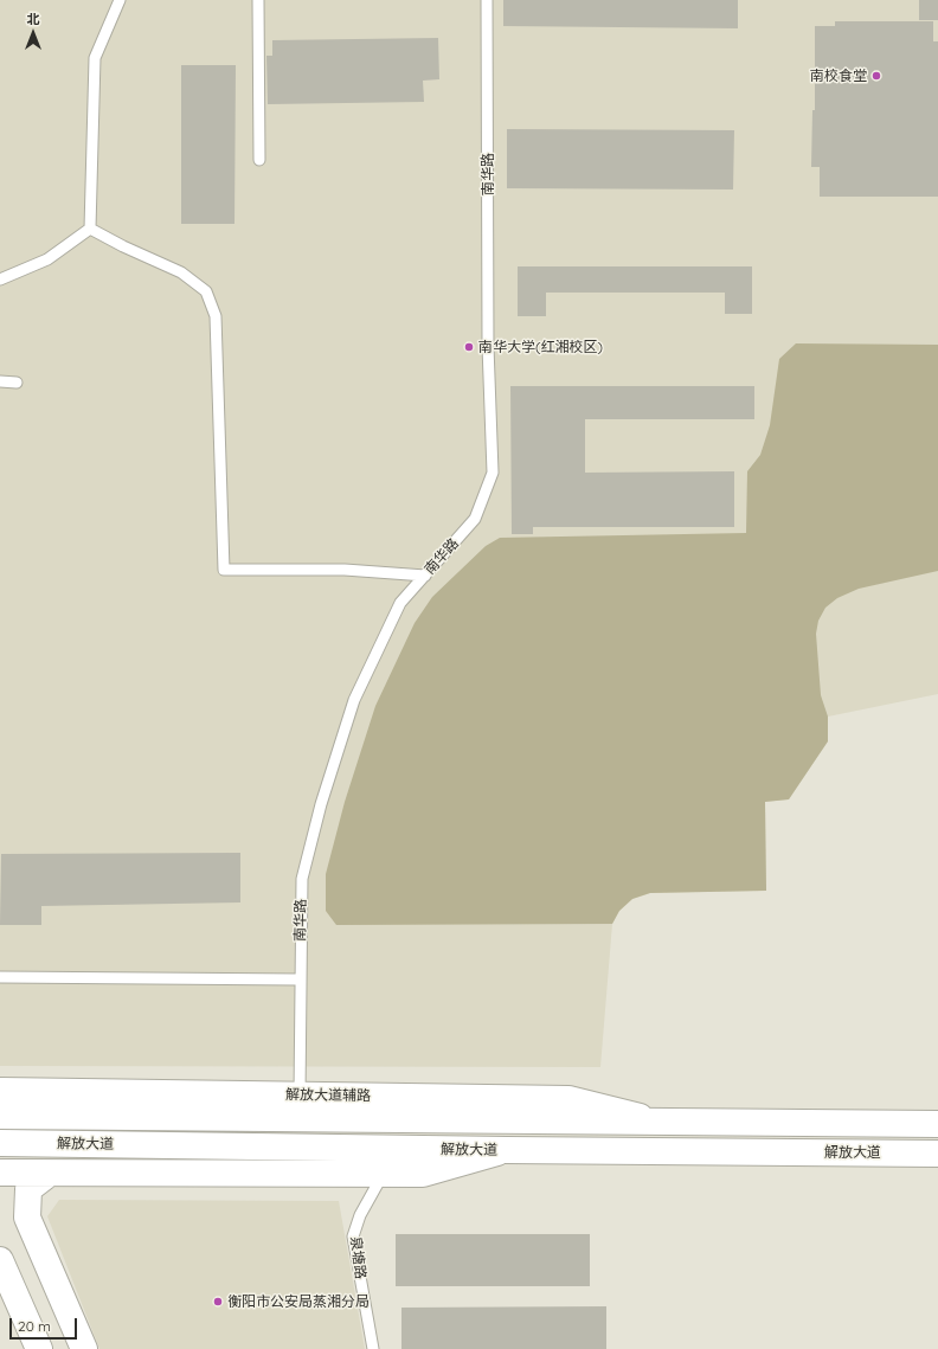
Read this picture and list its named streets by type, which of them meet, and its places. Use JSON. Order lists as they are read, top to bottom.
{
  "streets": {
    "main road": ["解放大道辅路", "解放大道"],
    "lane": ["南华路", "泉塘路"]
  },
  "crossings": [
    ["南华路", "解放大道辅路"],
    ["解放大道辅路", "解放大道"]
  ],
  "places": ["南校食堂", "南华大学(红湘校区)", "衡阳市公安局蒸湘分局"],
  "scale_bar": "20 m",
  "north": "top"
}
